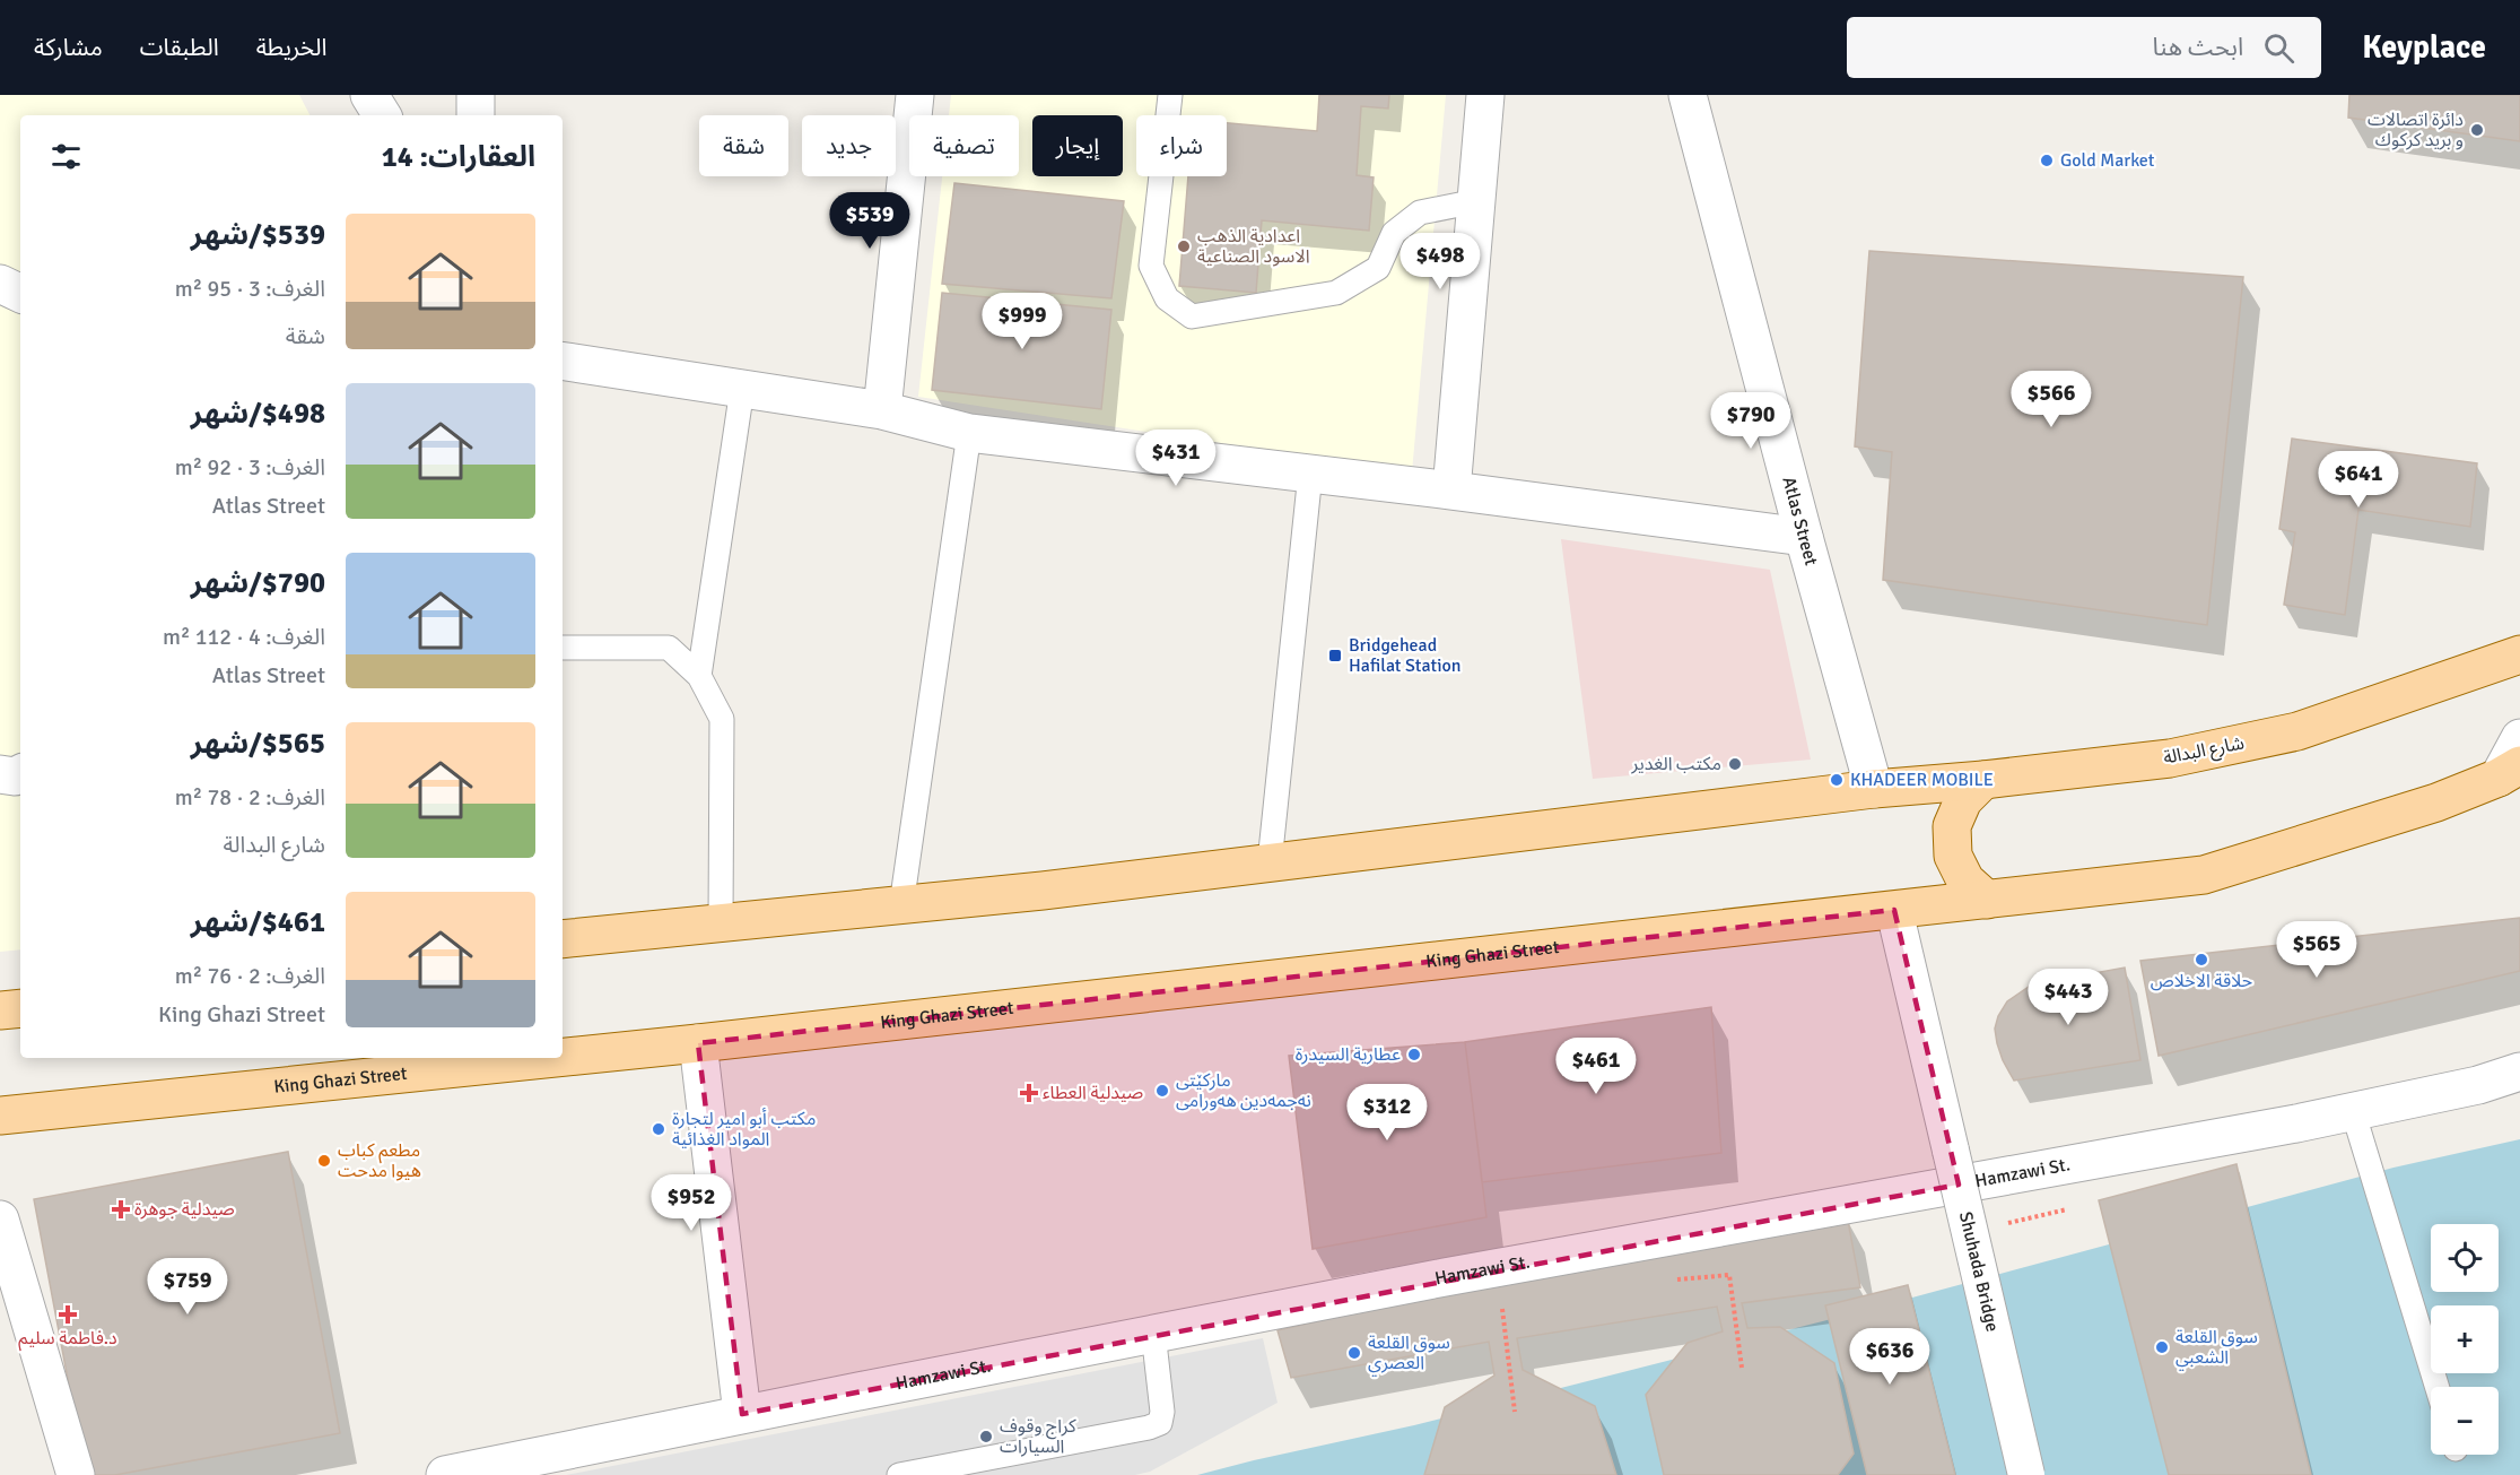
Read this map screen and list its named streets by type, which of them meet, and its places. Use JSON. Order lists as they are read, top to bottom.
{
  "streets": {
    "main road": ["شارع البدالة", "King Ghazi Street"],
    "street": ["Atlas Street", "Hamzawi St.", "Shuhada Bridge"]
  },
  "crossings": [
    ["Atlas Street", "شارع البدالة"],
    ["King Ghazi Street", "Shuhada Bridge"]
  ],
  "places": {
    "other": [
      "دائرة اتصالات و بريد كركوك",
      "Gold Market",
      "اعدادية الذهب الاسود الصناعية",
      "مكتب الغدير",
      "KHADEER MOBILE",
      "حلاقة الاخلاص",
      "عطارية السيدرة",
      "مارکێتی نەجمەدین هەورامی",
      "مكتب أبو امير لتجارة المواد الغذائية",
      "مطعم كباب هيوا مدحت",
      "سوق القلعة الشعبي",
      "سوق القلعة العصري",
      "كراج وقوف السيارات"
    ],
    "transit": ["Bridgehead Hafilat Station"],
    "health": ["صيدلية العطاء", "صيدلية جوهرة", "د.فاطمة سليم"]
  },
  "page": {
    "header": "Keyplace",
    "search": "ابحث هنا",
    "nav": ["الخريطة", "الطبقات", "مشاركة"],
    "chip": [
      "شراء",
      "إيجار",
      "تصفية",
      "جديد",
      "شقة"
    ],
    "heading": "العقارات: 14",
    "price": [
      "$539",
      "$498",
      "$999",
      "$566",
      "$790",
      "$431",
      "$641",
      "$565",
      "$443",
      "$461",
      "$312",
      "$952",
      "$759",
      "$636"
    ],
    "list": [
      {
        "name": "$539/شهر",
        "note": "الغرف: 3 · 95 m² · شقة"
      },
      {
        "name": "$498/شهر",
        "note": "الغرف: 3 · 92 m² · Atlas Street"
      },
      {
        "name": "$790/شهر",
        "note": "الغرف: 4 · 112 m² · Atlas Street"
      },
      {
        "name": "$565/شهر",
        "note": "الغرف: 2 · 78 m² · شارع البدالة"
      },
      {
        "name": "$461/شهر",
        "note": "الغرف: 2 · 76 m² · King Ghazi Street"
      }
    ],
    "map_buttons": ["+", "−"]
  }
}
